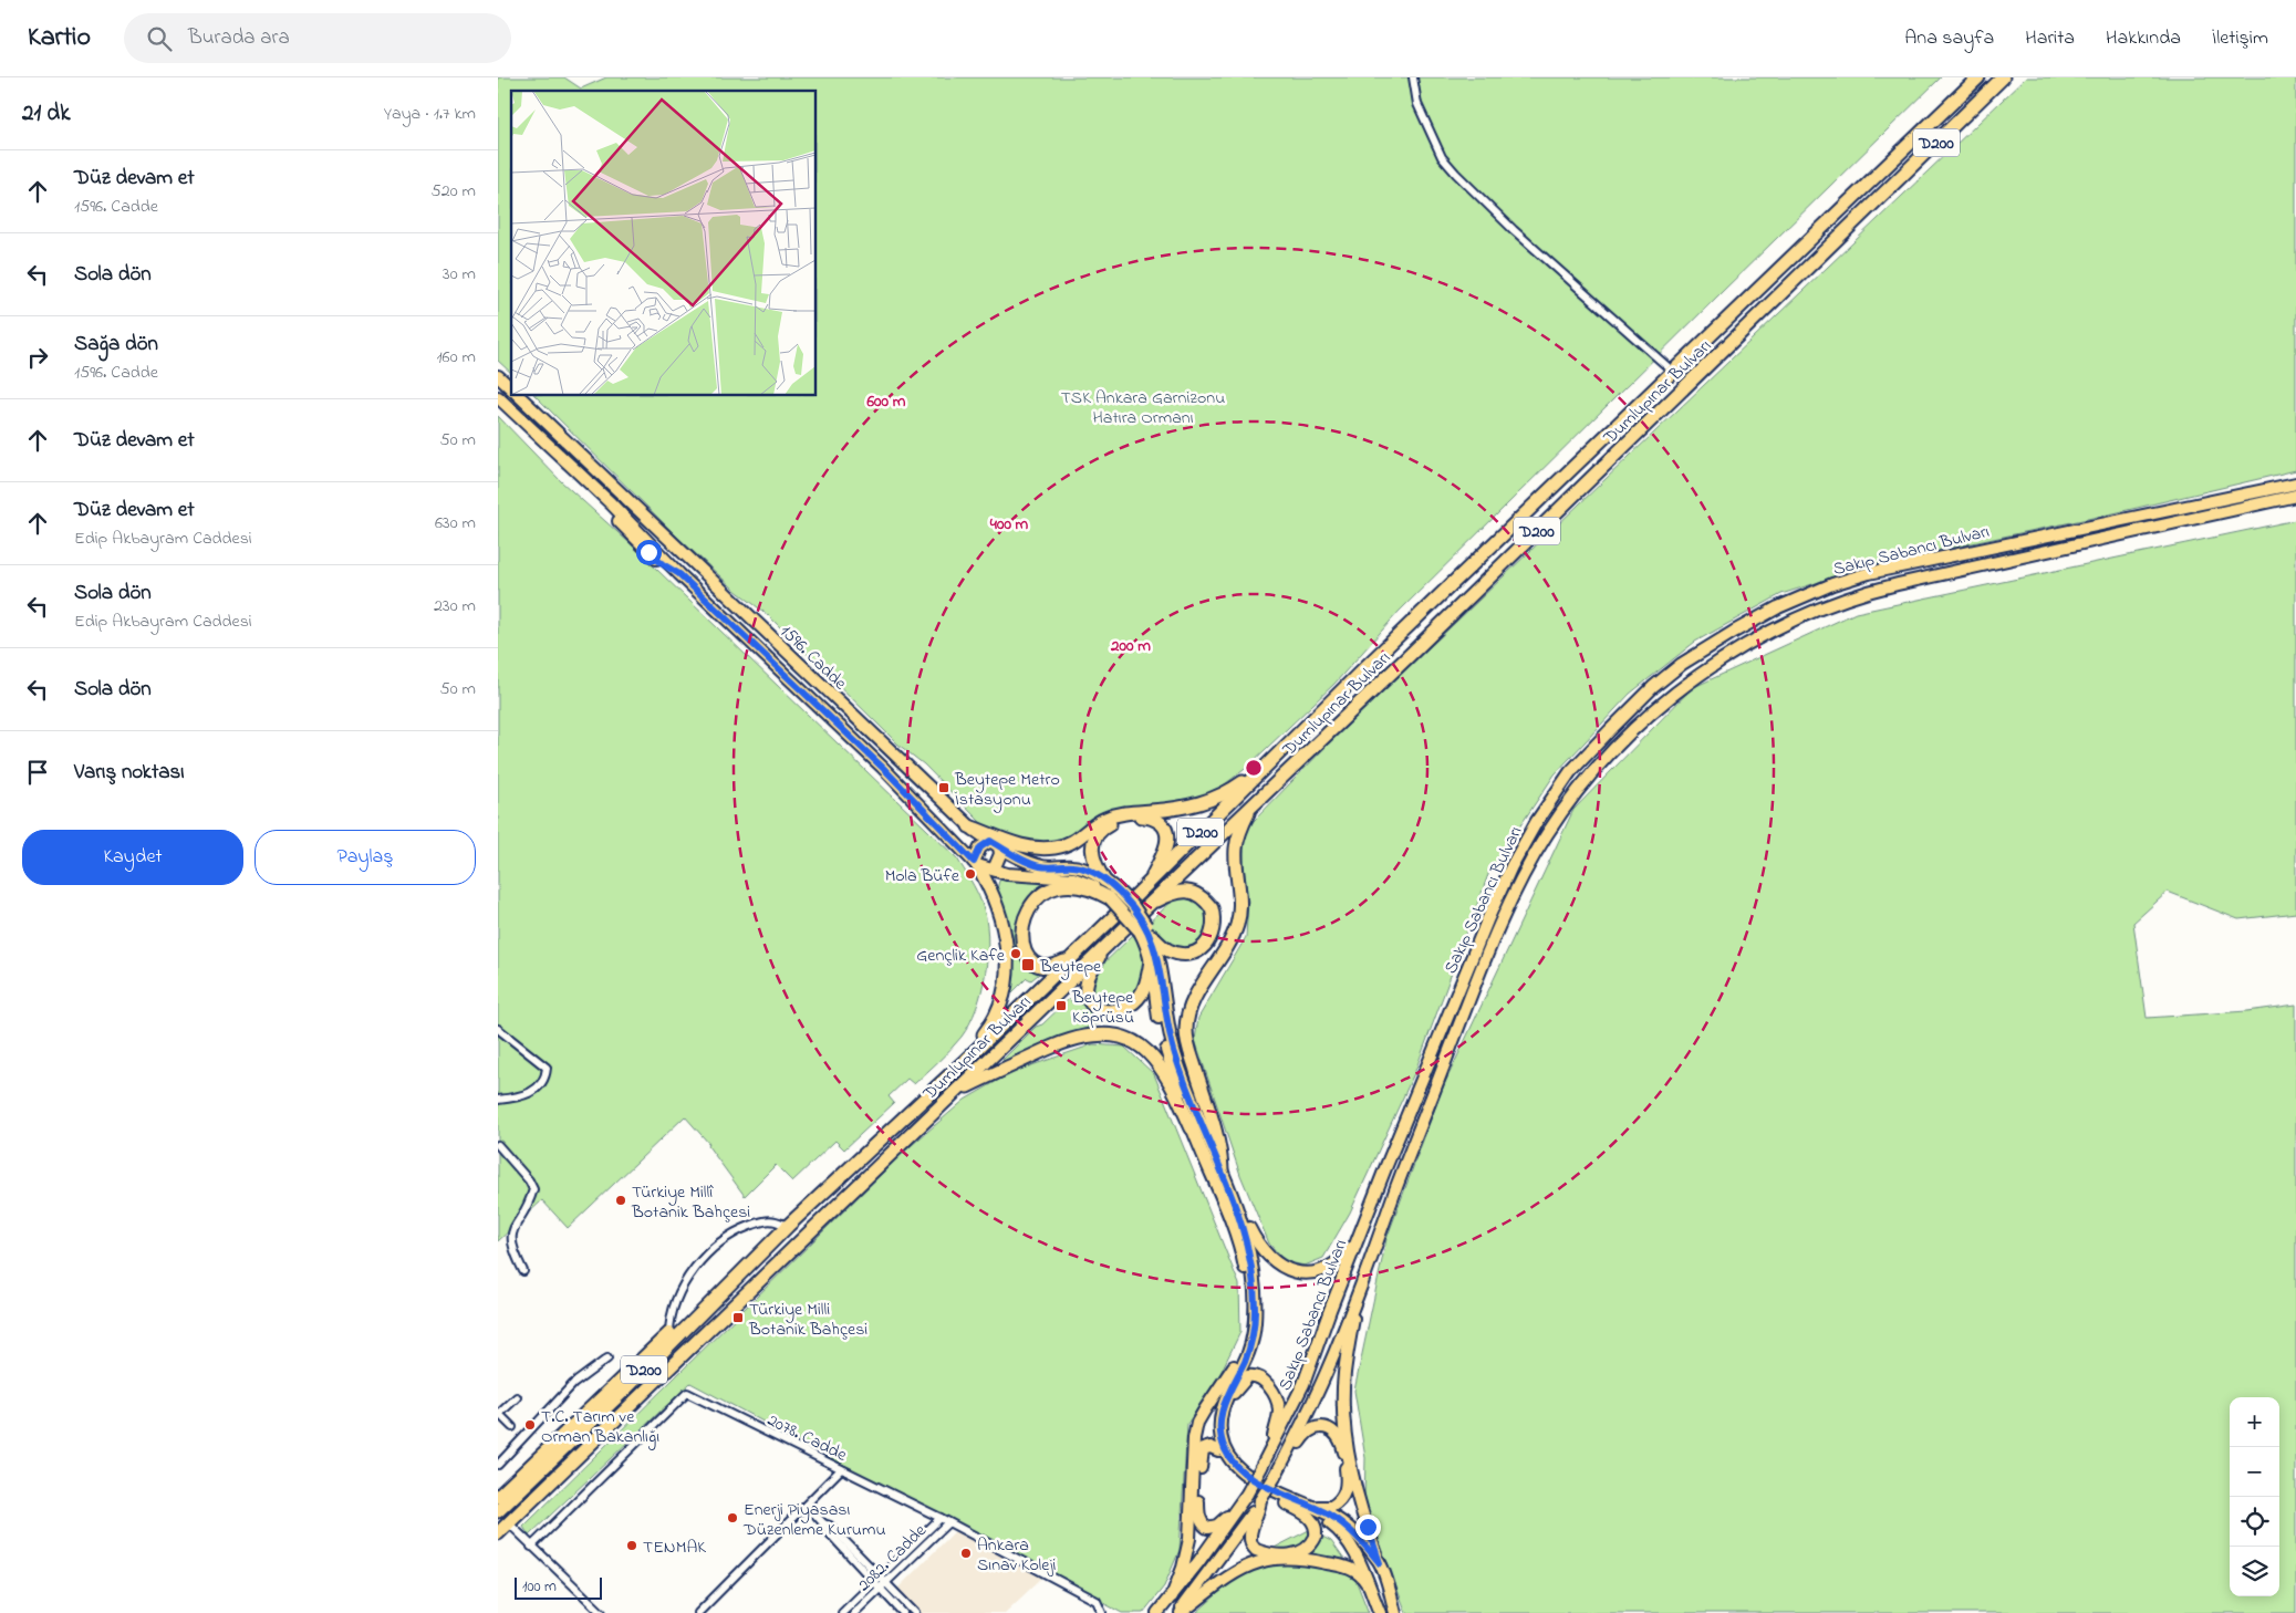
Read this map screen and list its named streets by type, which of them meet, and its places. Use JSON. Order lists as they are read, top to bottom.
{
  "streets": {
    "highway": ["D200", "Dumlupınar Bulvarı"],
    "main road": ["Sakıp Sabancı Bulvarı", "1596. Cadde"],
    "street": ["2078. Cadde", "2082. Cadde"]
  },
  "crossings": [
    ["2078. Cadde", "2082. Cadde"]
  ],
  "parks": ["TSK Ankara Garnizonu Hatıra Ormanı"],
  "places": {
    "transit": [
      "Beytepe Metro İstasyonu",
      "Beytepe",
      "Beytepe Köprüsü",
      "Türkiye Milli Botanik Bahçesi"
    ],
    "other": [
      "Mola Büfe",
      "Gençlik Kafe",
      "Türkiye Millî Botanik Bahçesi",
      "T.C. Tarım ve Orman Bakanlığı",
      "Enerji Piyasası Düzenleme Kurumu",
      "TENMAK",
      "Ankara Sınav Koleji"
    ]
  },
  "scale_bar": "100 m",
  "page": {
    "header": "Kartio",
    "search": "Burada ara",
    "nav": [
      "Ana sayfa",
      "Harita",
      "Hakkında",
      "İletişim"
    ],
    "heading": ["21 dk", "Yaya · 1.7 km"],
    "list": [
      ["Düz devam et", "1596. Cadde", "520 m"],
      ["Sola dön", "30 m"],
      ["Sağa dön", "1596. Cadde", "160 m"],
      ["Düz devam et", "50 m"],
      ["Düz devam et", "Edip Akbayram Caddesi", "630 m"],
      ["Sola dön", "Edip Akbayram Caddesi", "230 m"],
      ["Sola dön", "50 m"],
      "Varış noktası"
    ],
    "buttons": ["Kaydet", "Paylaş"],
    "map_buttons": ["+", "−"],
    "scale": "100 m"
  },
  "rings": ["600 m", "400 m", "200 m"]
}
